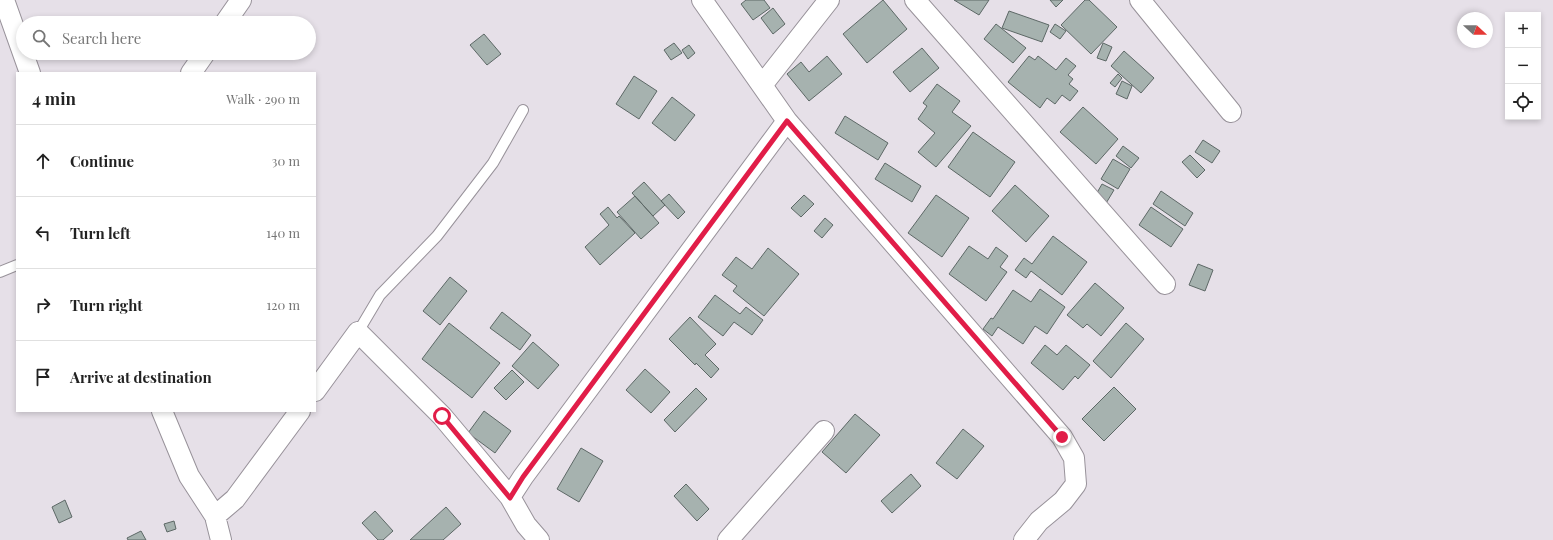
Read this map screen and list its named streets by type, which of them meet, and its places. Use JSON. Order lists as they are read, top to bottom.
{
  "north": "right",
  "page": {
    "map_buttons": ["+", "−"],
    "search": "Search here",
    "heading": ["4 min", "Walk · 290 m"],
    "list": [
      ["Continue", "30 m"],
      ["Turn left", "140 m"],
      ["Turn right", "120 m"],
      "Arrive at destination"
    ]
  }
}
